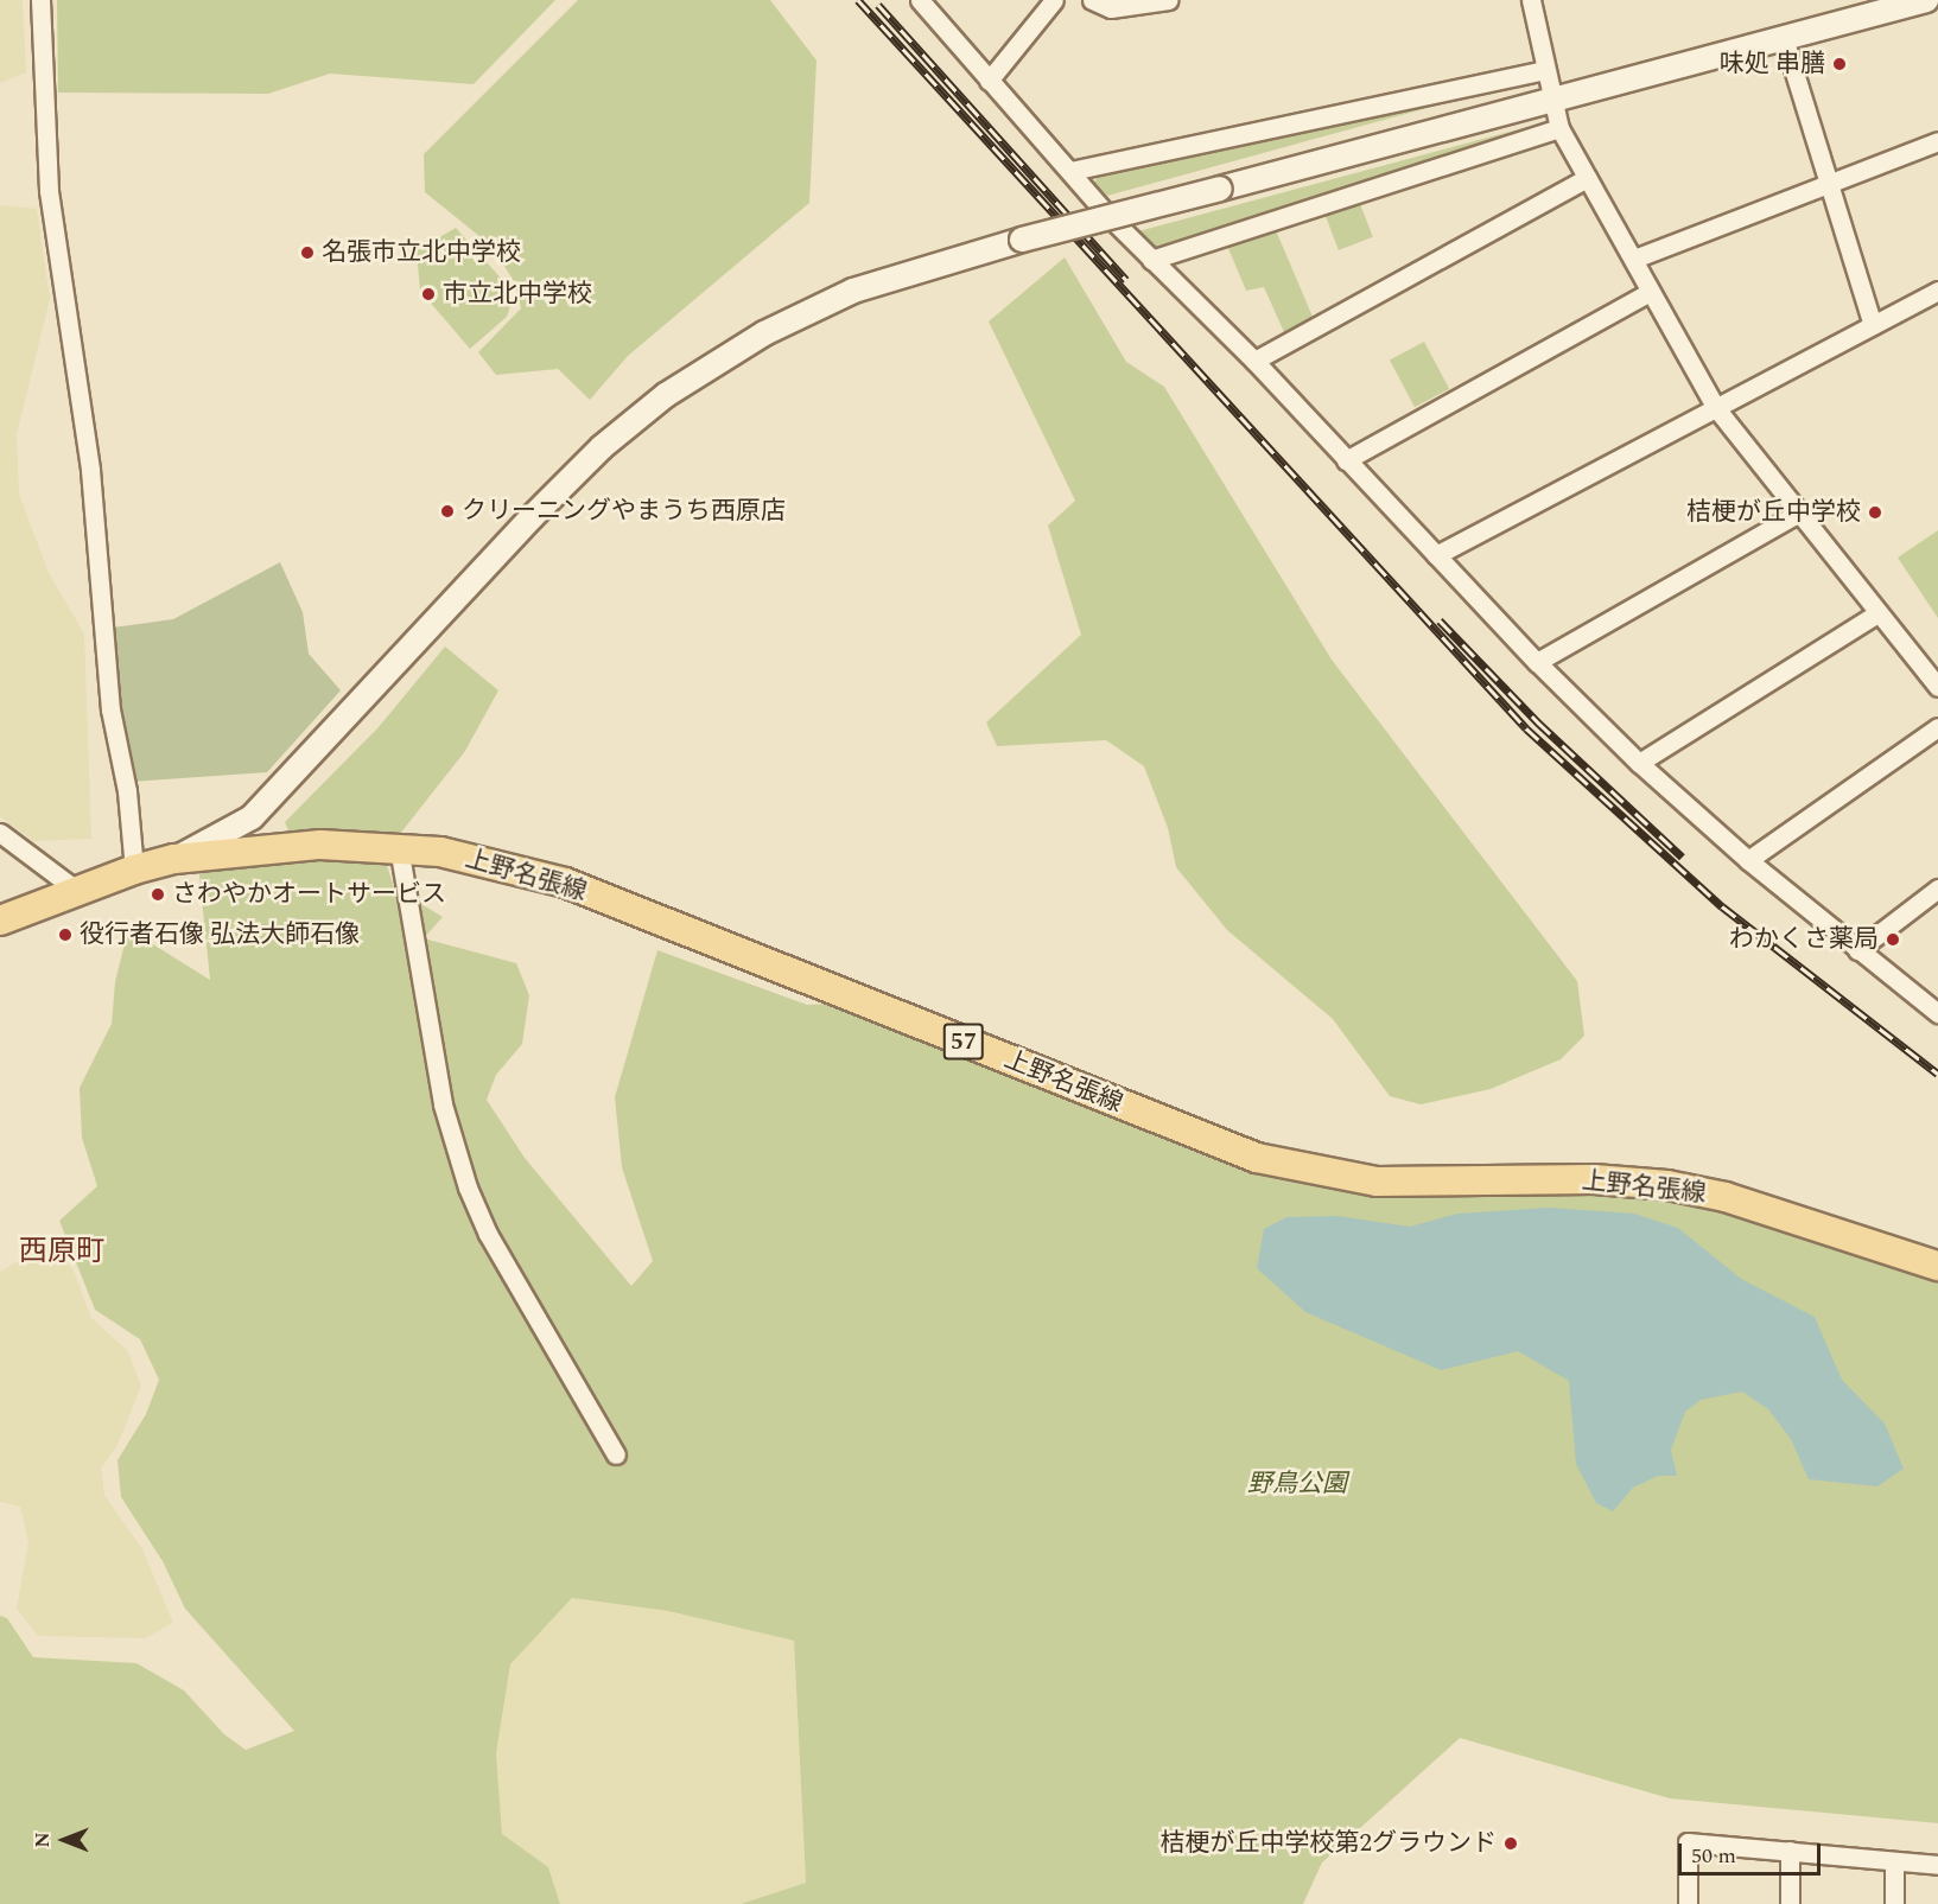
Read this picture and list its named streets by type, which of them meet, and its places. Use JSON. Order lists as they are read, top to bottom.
{
  "streets": {
    "main road": ["上野名張線", "57"]
  },
  "districts": ["西原町"],
  "parks": ["野鳥公園"],
  "places": [
    "味処 串膳",
    "名張市立北中学校",
    "市立北中学校",
    "クリーニングやまうち西原店",
    "桔梗が丘中学校",
    "さわやかオートサービス",
    "役行者石像 弘法大師石像",
    "わかくさ薬局",
    "桔梗が丘中学校第2グラウンド"
  ],
  "scale_bar": "50 m",
  "north": "left"
}
